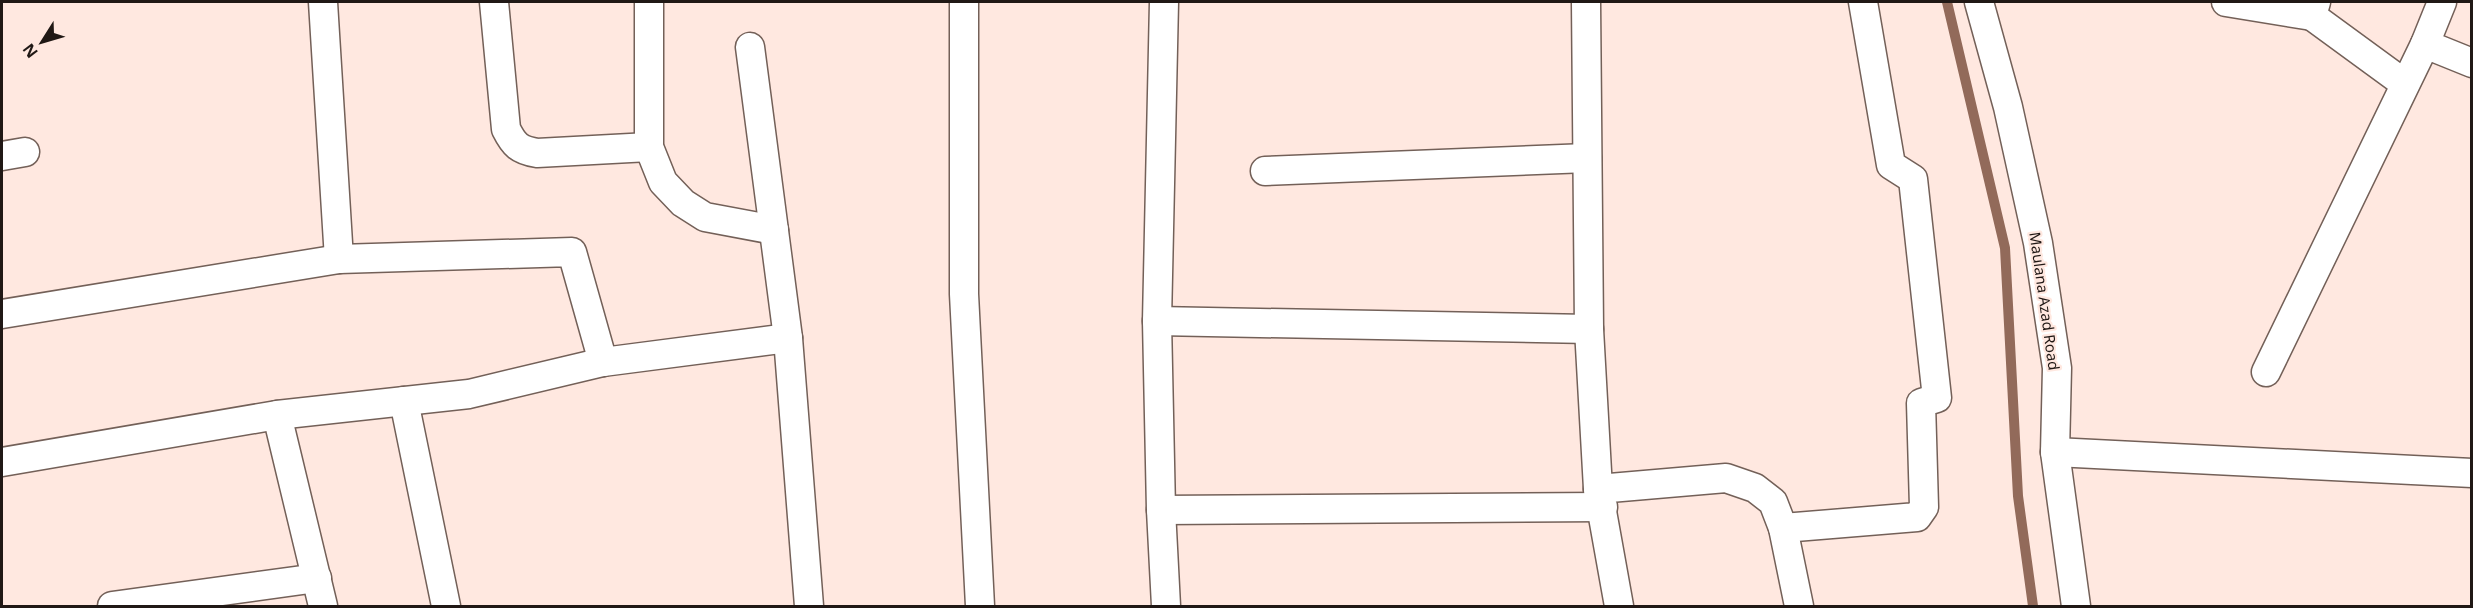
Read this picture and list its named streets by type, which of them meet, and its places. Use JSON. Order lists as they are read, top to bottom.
{
  "streets": {
    "street": ["Maulana Azad Road"]
  },
  "north": "bottom left"
}
